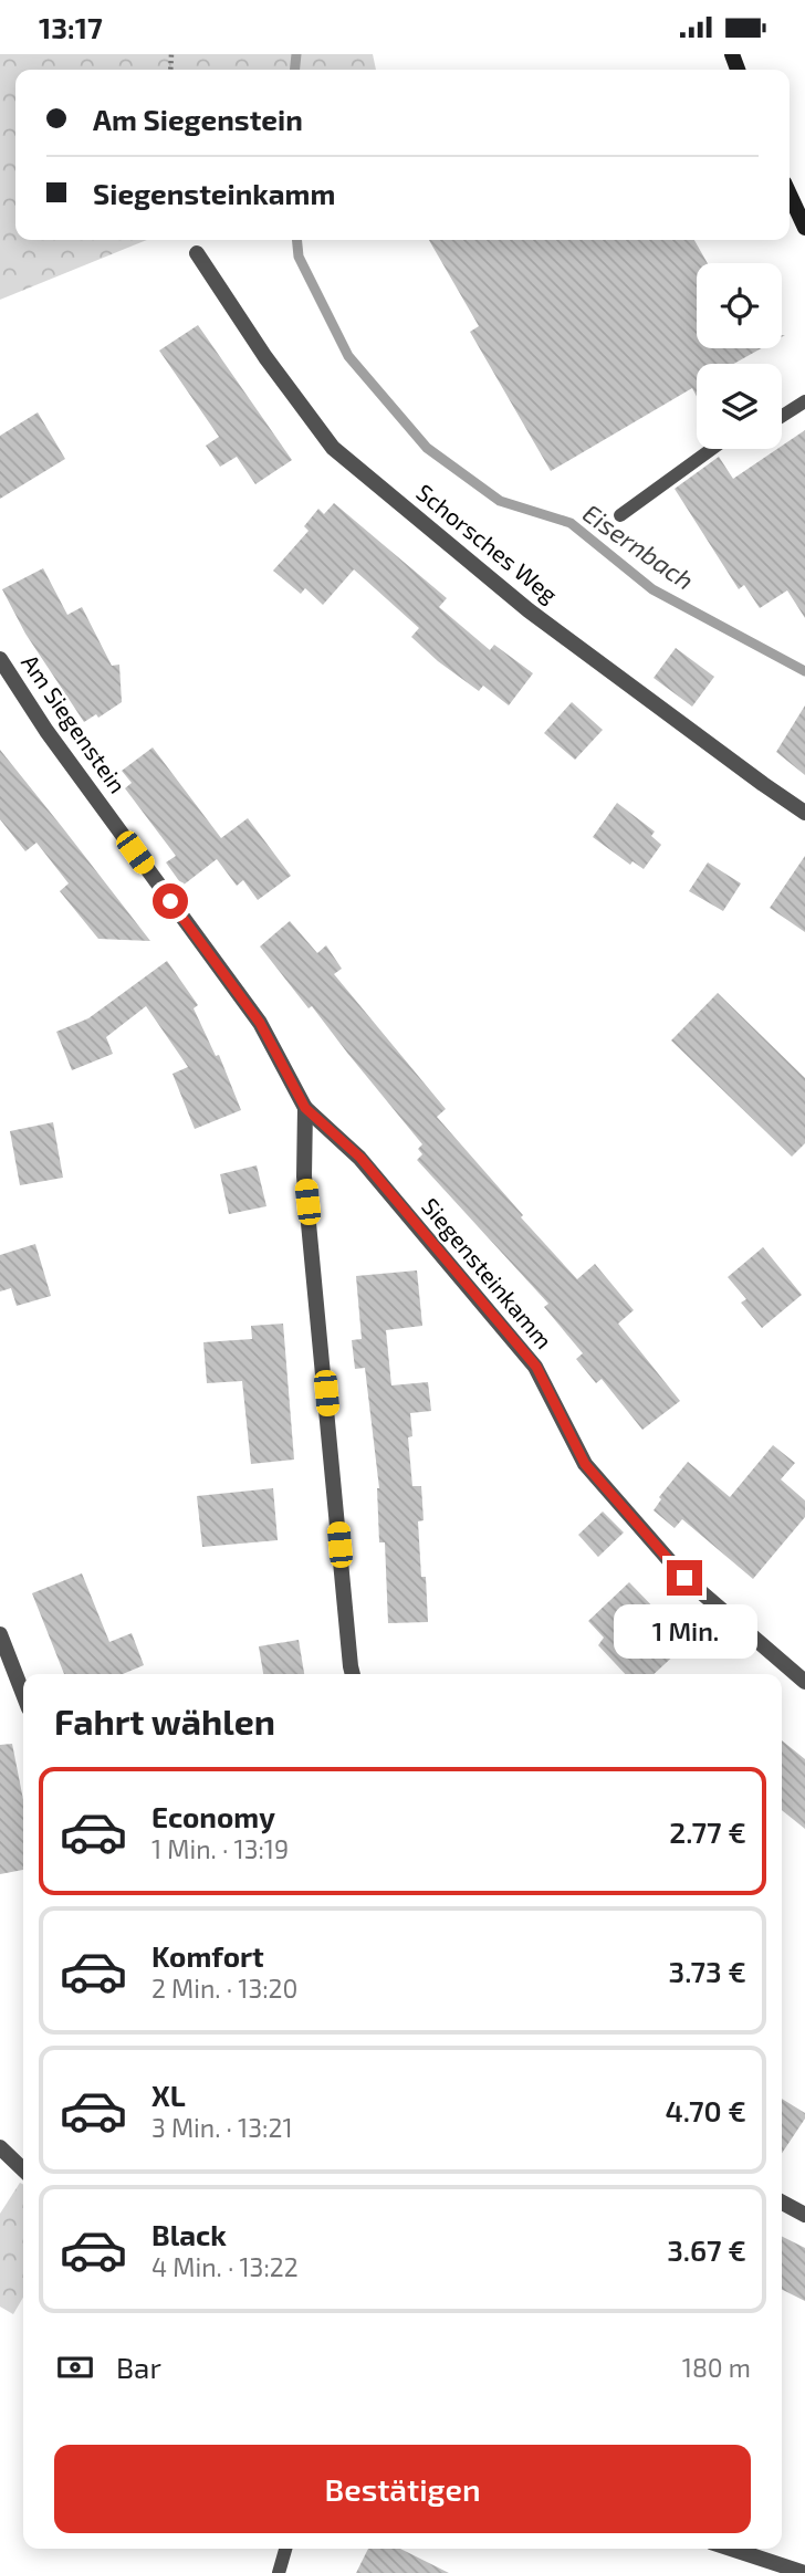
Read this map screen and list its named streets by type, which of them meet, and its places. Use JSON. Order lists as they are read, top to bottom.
{
  "streets": {
    "street": ["Schorsches Weg", "Am Siegenstein", "Siegensteinkamm"]
  },
  "crossings": [
    ["Am Siegenstein", "Siegensteinkamm"]
  ],
  "water": ["Eisernbach"],
  "page": {
    "status": "13:17",
    "banner": ["Am Siegenstein", "Siegensteinkamm"],
    "bubble": "1 Min.",
    "heading": "Fahrt wählen",
    "list": [
      {
        "name": "Economy",
        "note": "1 Min. · 13:19",
        "value": "2.77 €"
      },
      {
        "name": "Komfort",
        "note": "2 Min. · 13:20",
        "value": "3.73 €"
      },
      {
        "name": "XL",
        "note": "3 Min. · 13:21",
        "value": "4.70 €"
      },
      {
        "name": "Black",
        "note": "4 Min. · 13:22",
        "value": "3.67 €"
      }
    ],
    "pay": ["Bar", "180 m"],
    "buttons": "Bestätigen"
  }
}
